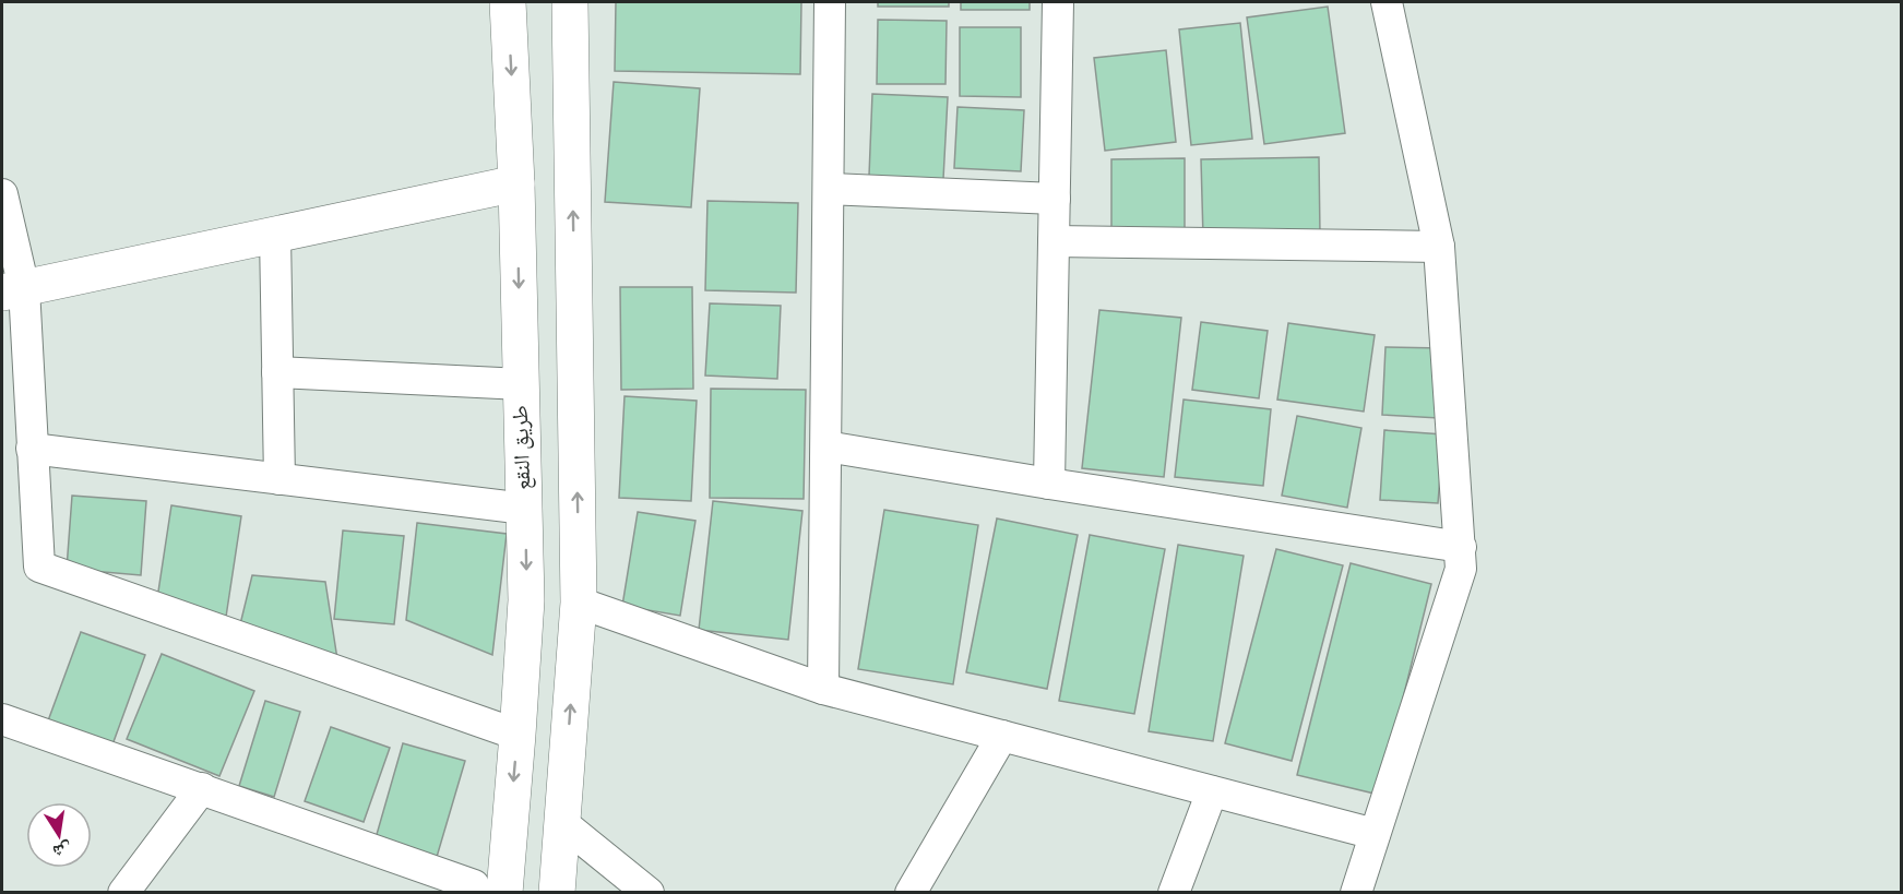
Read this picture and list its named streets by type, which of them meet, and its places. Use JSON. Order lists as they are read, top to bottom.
{
  "streets": {
    "street": ["طريق النقع"]
  },
  "north": "bottom"
}
